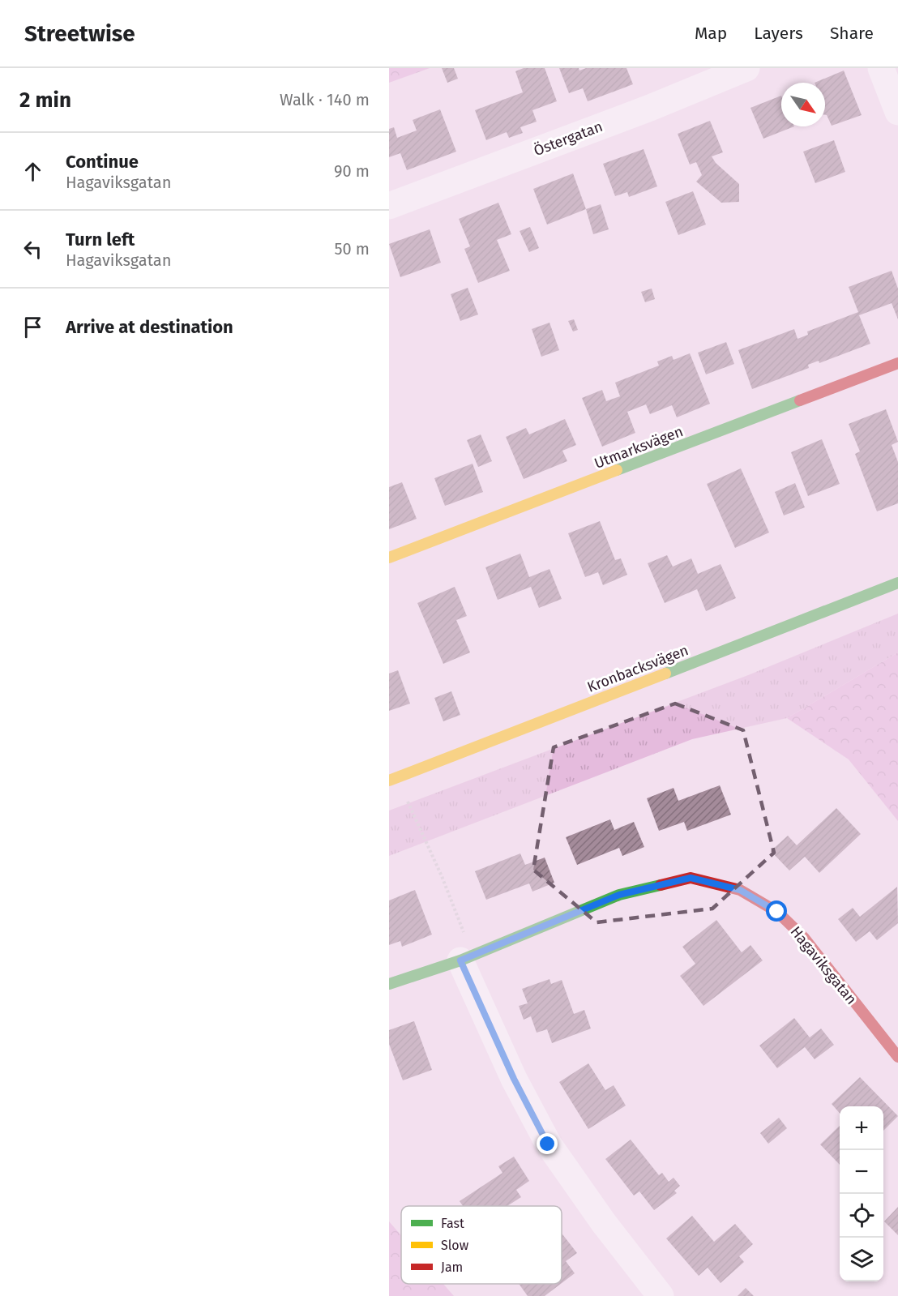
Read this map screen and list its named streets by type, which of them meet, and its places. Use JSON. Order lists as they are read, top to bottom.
{
  "streets": {
    "street": [
      "Östergatan",
      "Utmarksvägen",
      "Kronbacksvägen",
      "Hagaviksgatan"
    ]
  },
  "legend": ["Fast", "Slow", "Jam"],
  "north": "bottom right",
  "page": {
    "header": "Streetwise",
    "nav": ["Map", "Layers", "Share"],
    "heading": ["2 min", "Walk · 140 m"],
    "list": [
      ["Continue", "Hagaviksgatan", "90 m"],
      ["Turn left", "Hagaviksgatan", "50 m"],
      "Arrive at destination"
    ],
    "map_buttons": ["+", "−"]
  }
}
